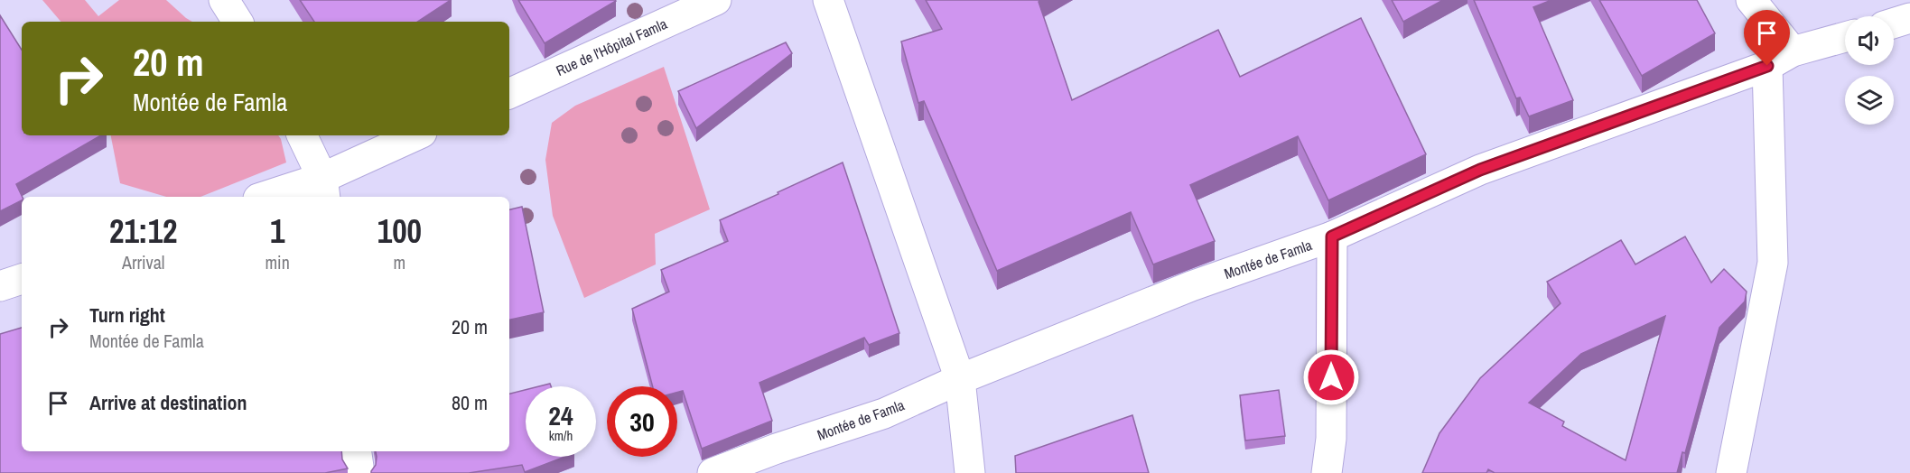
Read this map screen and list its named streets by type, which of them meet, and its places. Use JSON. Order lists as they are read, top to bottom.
{
  "streets": {
    "street": ["Rue de l'Hôpital Famla", "Montée de Famla"]
  },
  "page": {
    "turn": ["20 m", "Montée de Famla"],
    "eta": [
      "21:12",
      "Arrival",
      "1",
      "min",
      "100",
      "m"
    ],
    "list": [
      {
        "name": "Turn right",
        "note": "Montée de Famla",
        "value": "20 m"
      },
      {
        "name": "Arrive at destination",
        "value": "80 m"
      }
    ],
    "speed": "24 km/h",
    "limit": "30"
  }
}
